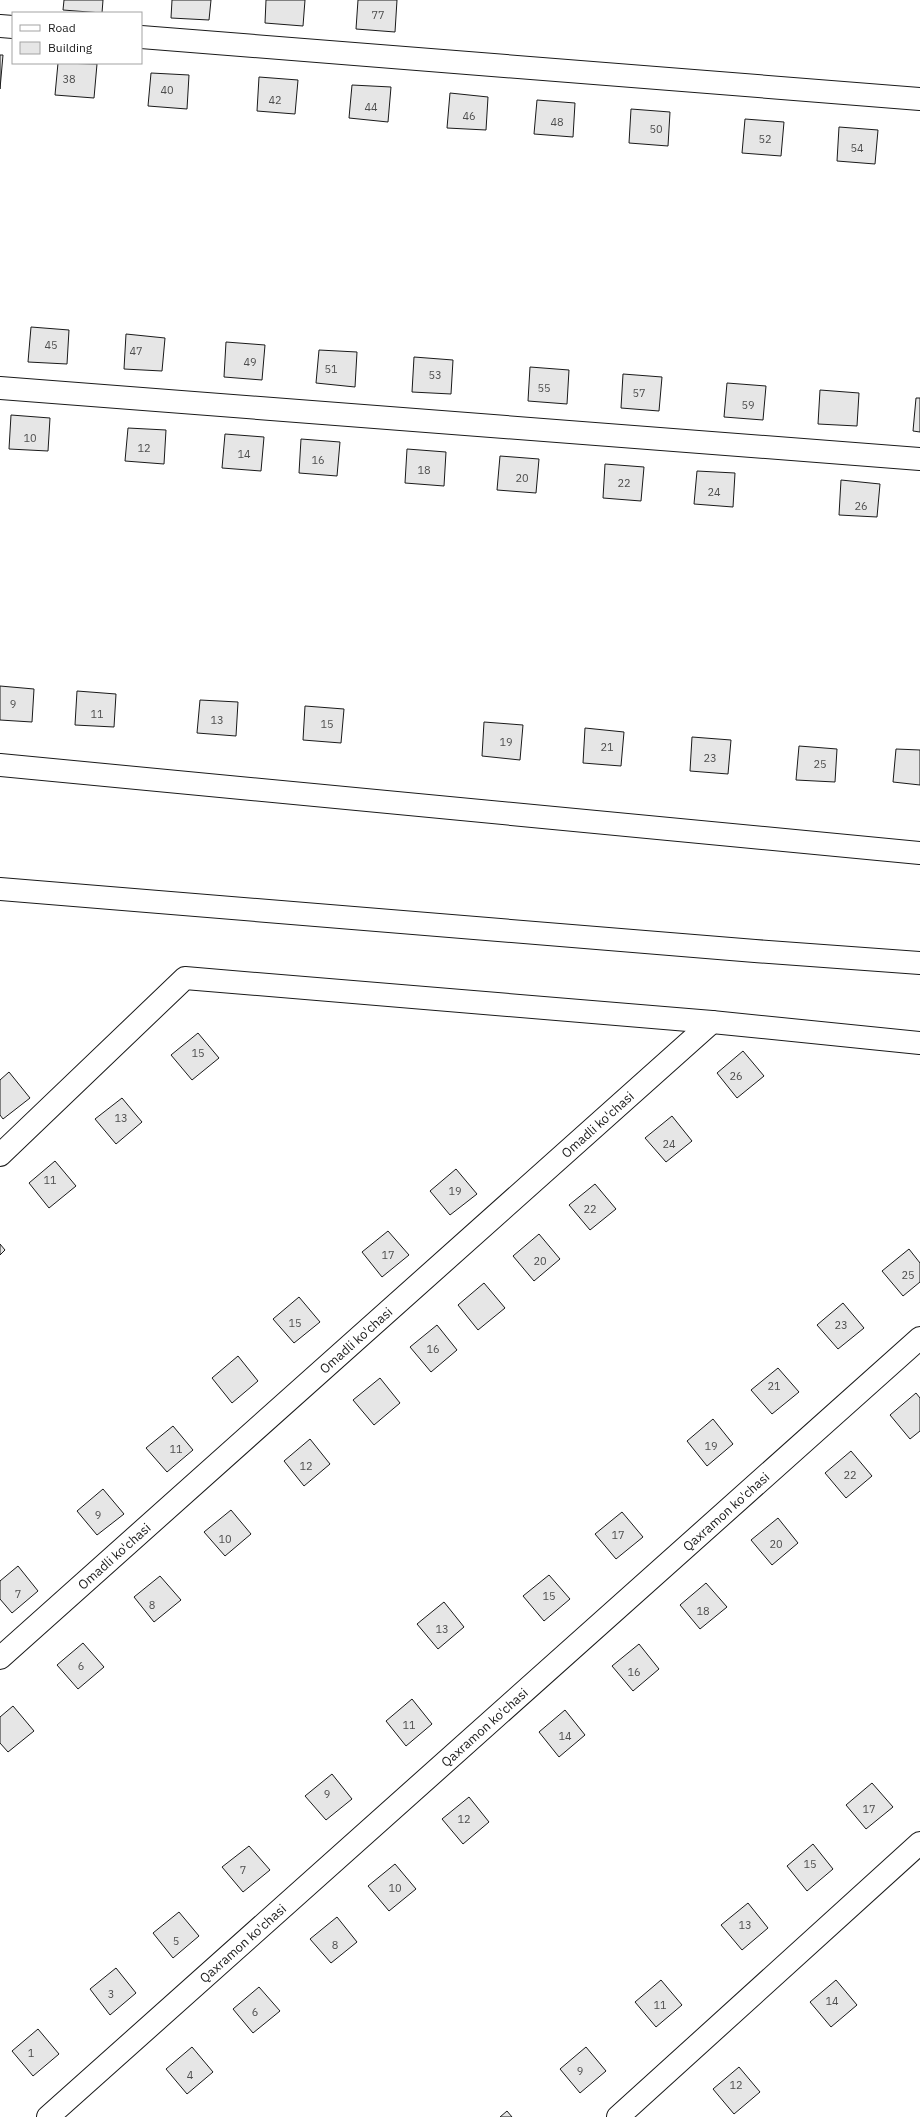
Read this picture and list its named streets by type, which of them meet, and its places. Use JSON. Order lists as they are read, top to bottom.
{
  "streets": {
    "street": ["Omadli ko'chasi", "Qaxramon ko'chasi"]
  },
  "house_numbers": [
    "77",
    "38",
    "40",
    "42",
    "44",
    "46",
    "48",
    "50",
    "52",
    "54",
    "45",
    "47",
    "49",
    "51",
    "53",
    "55",
    "57",
    "59",
    "10",
    "12",
    "14",
    "16",
    "18",
    "20",
    "22",
    "24",
    "26",
    "9",
    "11",
    "13",
    "15",
    "19",
    "21",
    "23",
    "25",
    "15",
    "26",
    "13",
    "24",
    "11",
    "19",
    "22",
    "17",
    "20",
    "25",
    "15",
    "23",
    "16",
    "21",
    "19",
    "11",
    "12",
    "22",
    "9",
    "17",
    "10",
    "20",
    "7",
    "15",
    "8",
    "18",
    "13",
    "6",
    "16",
    "11",
    "14",
    "9",
    "17",
    "12",
    "15",
    "7",
    "10",
    "13",
    "5",
    "8",
    "3",
    "14",
    "11",
    "6",
    "1",
    "9",
    "4",
    "12"
  ],
  "legend": ["Road", "Building"]
}
